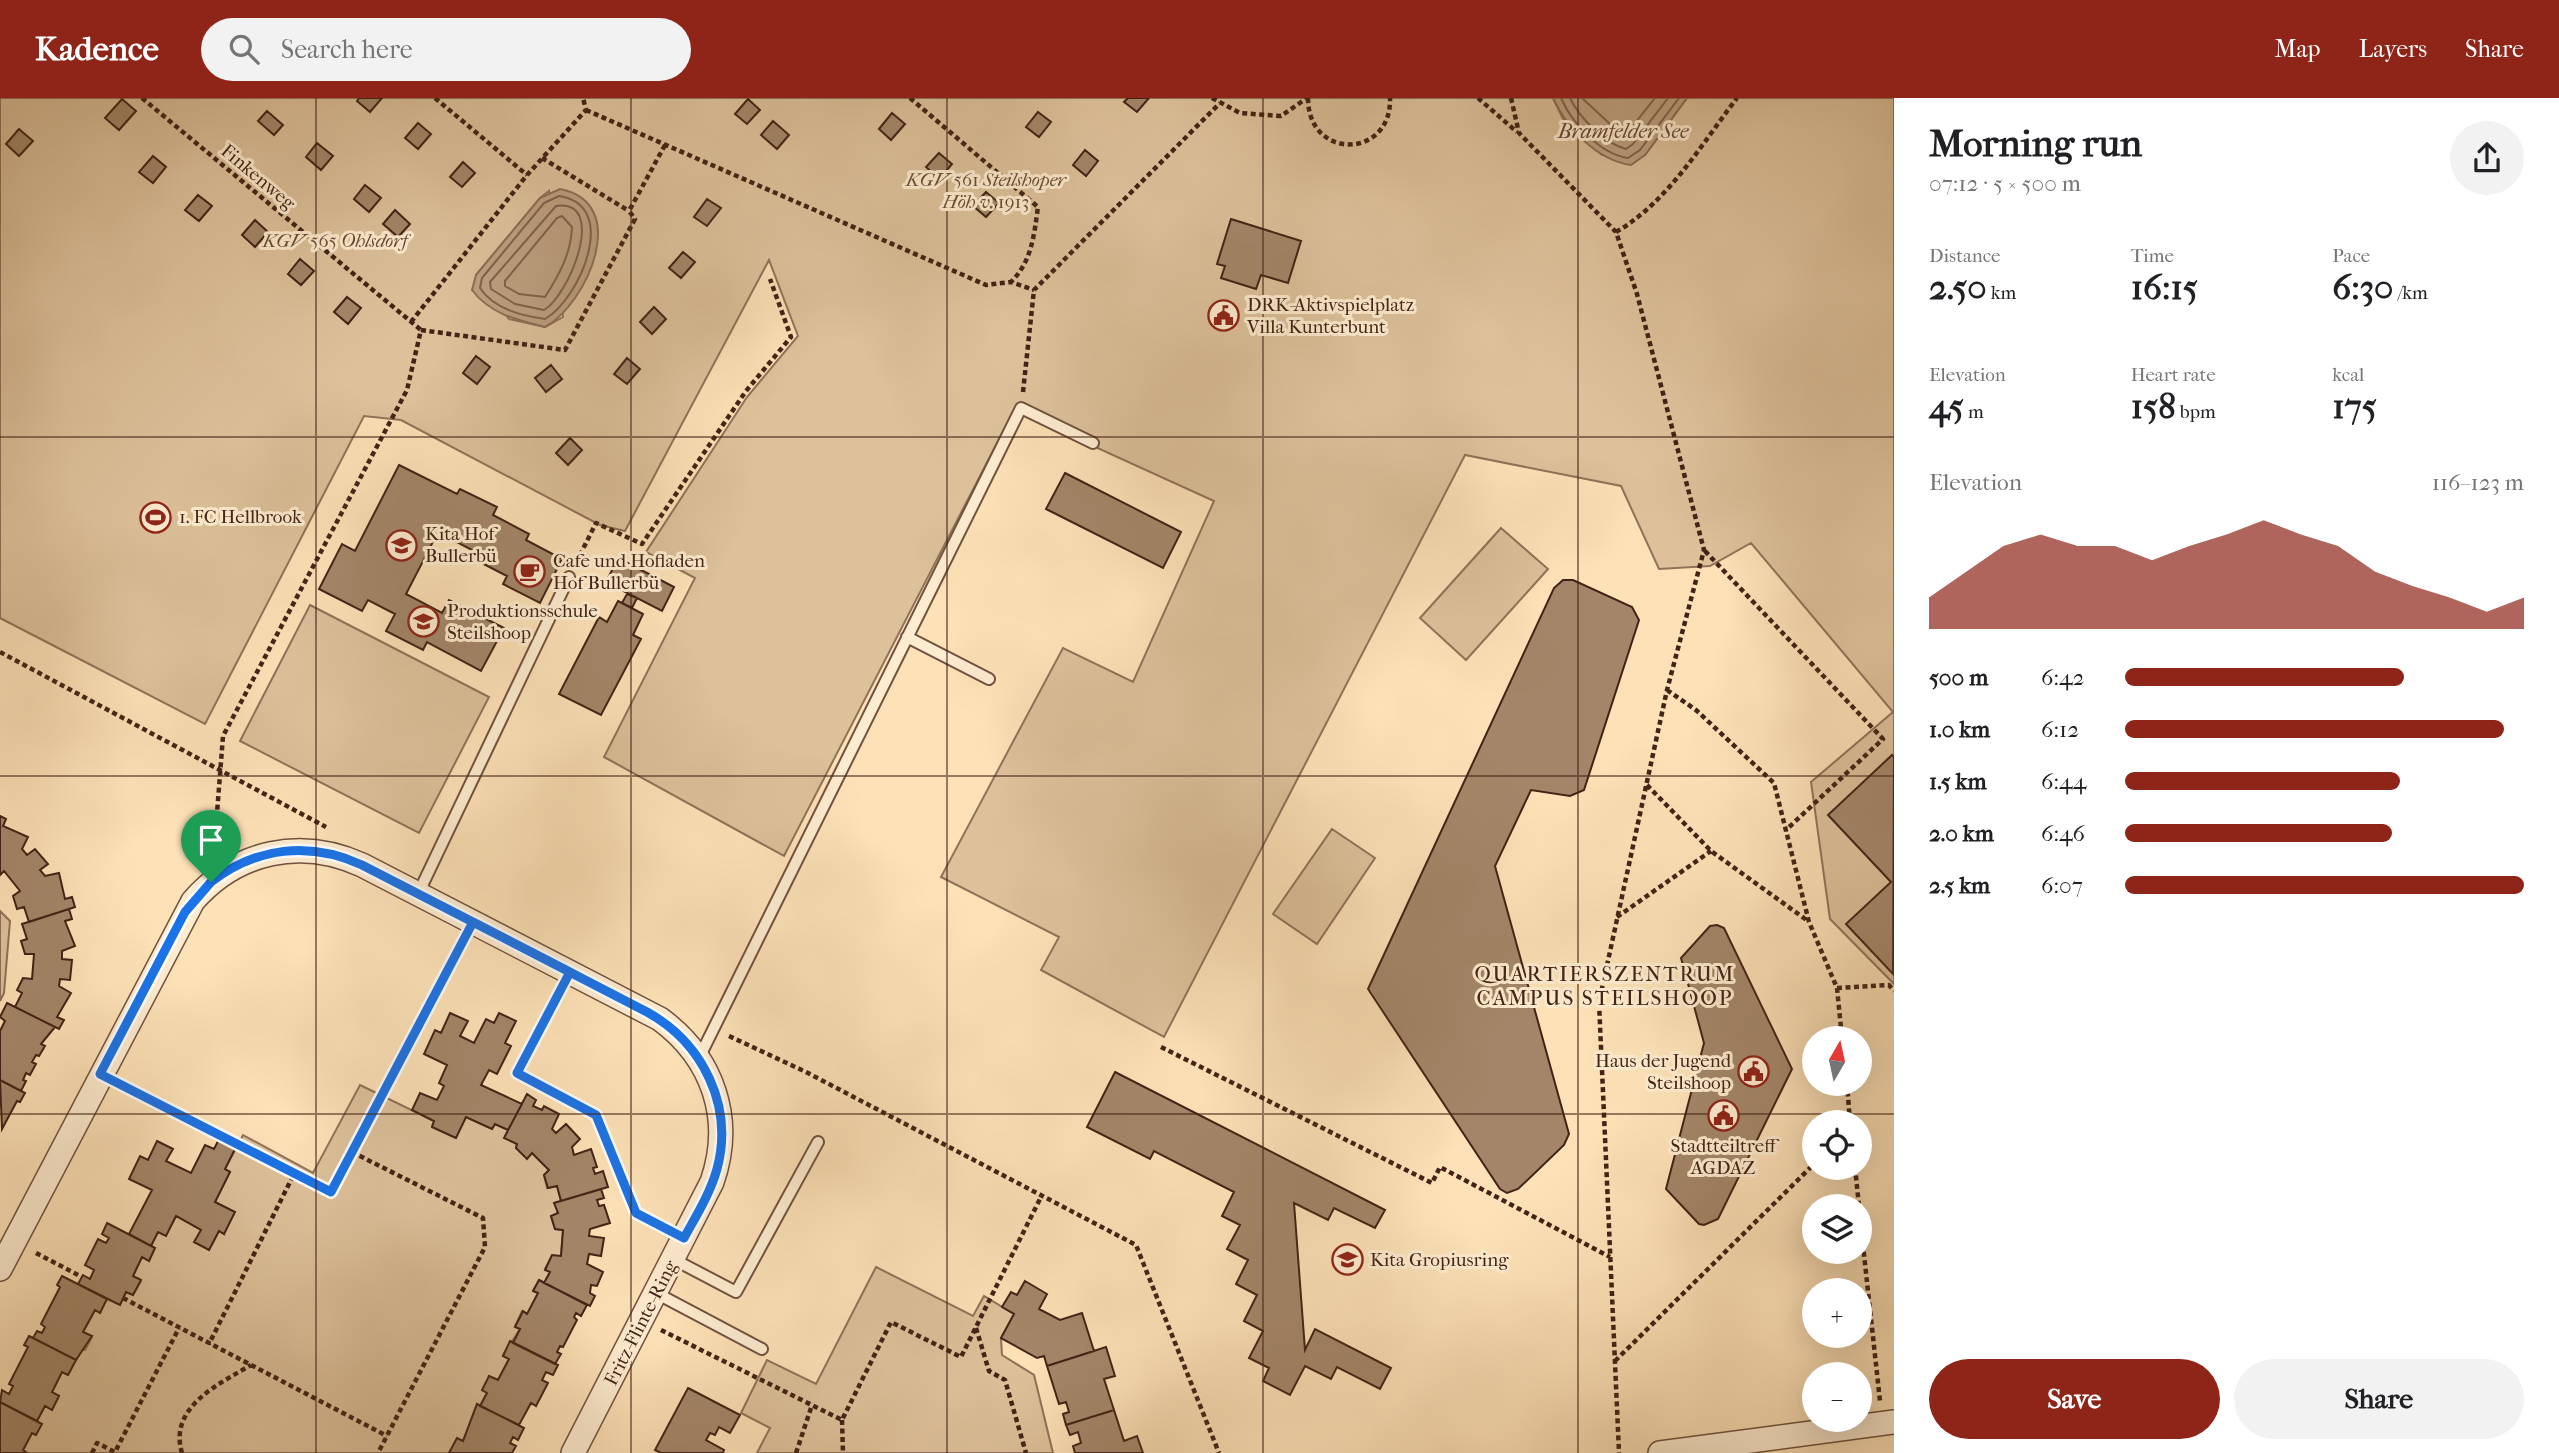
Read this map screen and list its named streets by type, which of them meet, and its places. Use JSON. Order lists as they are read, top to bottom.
{
  "streets": {
    "street": ["Fritz-Flinte-Ring"],
    "path": ["Finkenweg"]
  },
  "districts": ["QUARTIERSZENTRUM CAMPUS STEILSHOOP"],
  "water": ["Bramfelder See"],
  "parks": ["KGV 561 Steilshoper Höh v. 1913", "KGV 565 Ohlsdorf"],
  "places": {
    "public building": ["DRK-Aktivspielplatz Villa Kunterbunt", "Haus der Jugend Steilshoop", "Stadtteiltreff AGDAZ"],
    "sports": ["1. FC Hellbrook"],
    "school or university": ["Kita Hof Bullerbü", "Produktionsschule Steilshoop", "Kita Gropiusring"],
    "cafe": ["Cafe und Hofladen Hof Bullerbü"]
  },
  "north": "top",
  "page": {
    "header": "Kadence",
    "search": "Search here",
    "nav": ["Map", "Layers", "Share"],
    "heading": ["Morning run", "07:12 · 5 × 500 m"],
    "stats": [
      ["Distance", "2.50 km"],
      ["Time", "16:15"],
      ["Pace", "6:30 /km"],
      ["Elevation", "45 m"],
      ["Heart rate", "158 bpm"],
      ["kcal", "175"]
    ],
    "chart": ["Elevation", "116–123 m"],
    "list": [
      {
        "name": "500 m",
        "note": "6:42"
      },
      {
        "name": "1.0 km",
        "note": "6:12"
      },
      {
        "name": "1.5 km",
        "note": "6:44"
      },
      {
        "name": "2.0 km",
        "note": "6:46"
      },
      {
        "name": "2.5 km",
        "note": "6:07"
      }
    ],
    "map_buttons": ["+", "−"],
    "buttons": ["Save", "Share"]
  }
}
